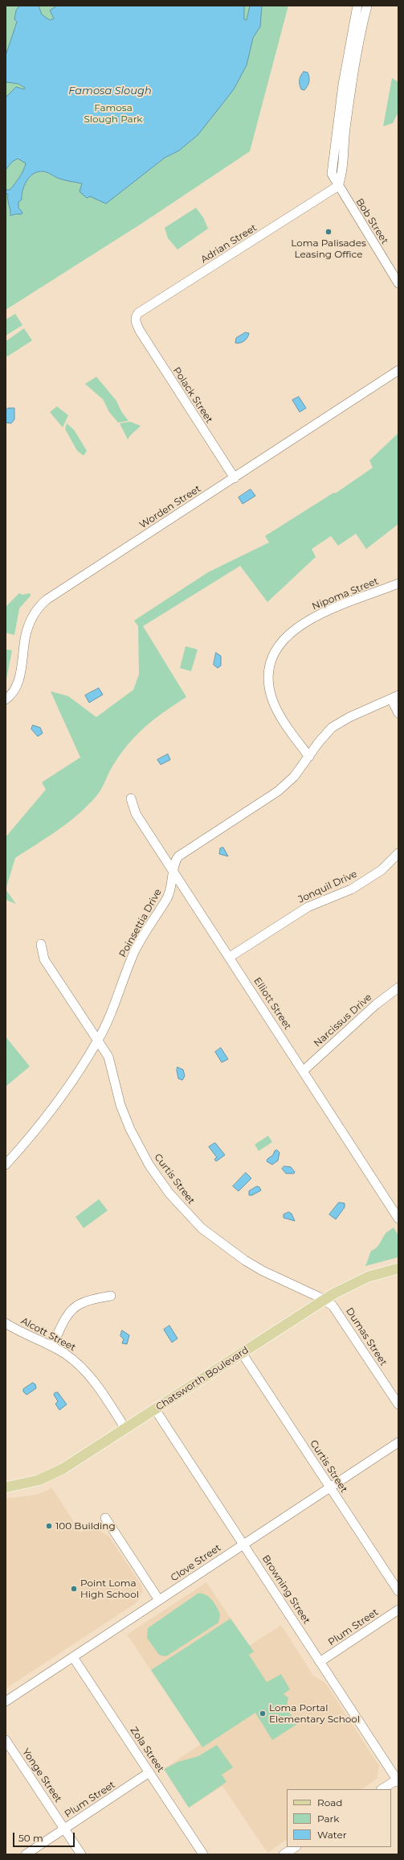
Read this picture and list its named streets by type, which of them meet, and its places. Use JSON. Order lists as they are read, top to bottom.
{
  "streets": {
    "main road": ["Chatsworth Boulevard"],
    "street": [
      "Bob Street",
      "Adrian Street",
      "Polack Street",
      "Worden Street",
      "Nipoma Street",
      "Jonquil Drive",
      "Poinsettia Drive",
      "Elliott Street",
      "Narcissus Drive",
      "Curtis Street",
      "Alcott Street",
      "Dumas Street",
      "Clove Street",
      "Browning Street",
      "Plum Street",
      "Zola Street",
      "Yonge Street"
    ]
  },
  "crossings": [
    ["Bob Street", "Adrian Street"],
    ["Adrian Street", "Polack Street"],
    ["Polack Street", "Worden Street"],
    ["Nipoma Street", "Poinsettia Drive"],
    ["Jonquil Drive", "Elliott Street"],
    ["Poinsettia Drive", "Elliott Street"],
    ["Poinsettia Drive", "Curtis Street"],
    ["Elliott Street", "Narcissus Drive"],
    ["Curtis Street", "Dumas Street"],
    ["Curtis Street", "Chatsworth Boulevard"],
    ["Curtis Street", "Clove Street"],
    ["Alcott Street", "Chatsworth Boulevard"],
    ["Dumas Street", "Chatsworth Boulevard"],
    ["Chatsworth Boulevard", "Browning Street"],
    ["Clove Street", "Browning Street"],
    ["Clove Street", "Zola Street"],
    ["Browning Street", "Plum Street"],
    ["Plum Street", "Zola Street"],
    ["Plum Street", "Yonge Street"]
  ],
  "water": ["Famosa Slough"],
  "parks": ["Famosa Slough Park"],
  "places": [
    "Loma Palisades Leasing Office",
    "100 Building",
    "Point Loma High School",
    "Loma Portal Elementary School"
  ],
  "legend": ["Road", "Park", "Water"],
  "scale_bar": "50 m"
}
